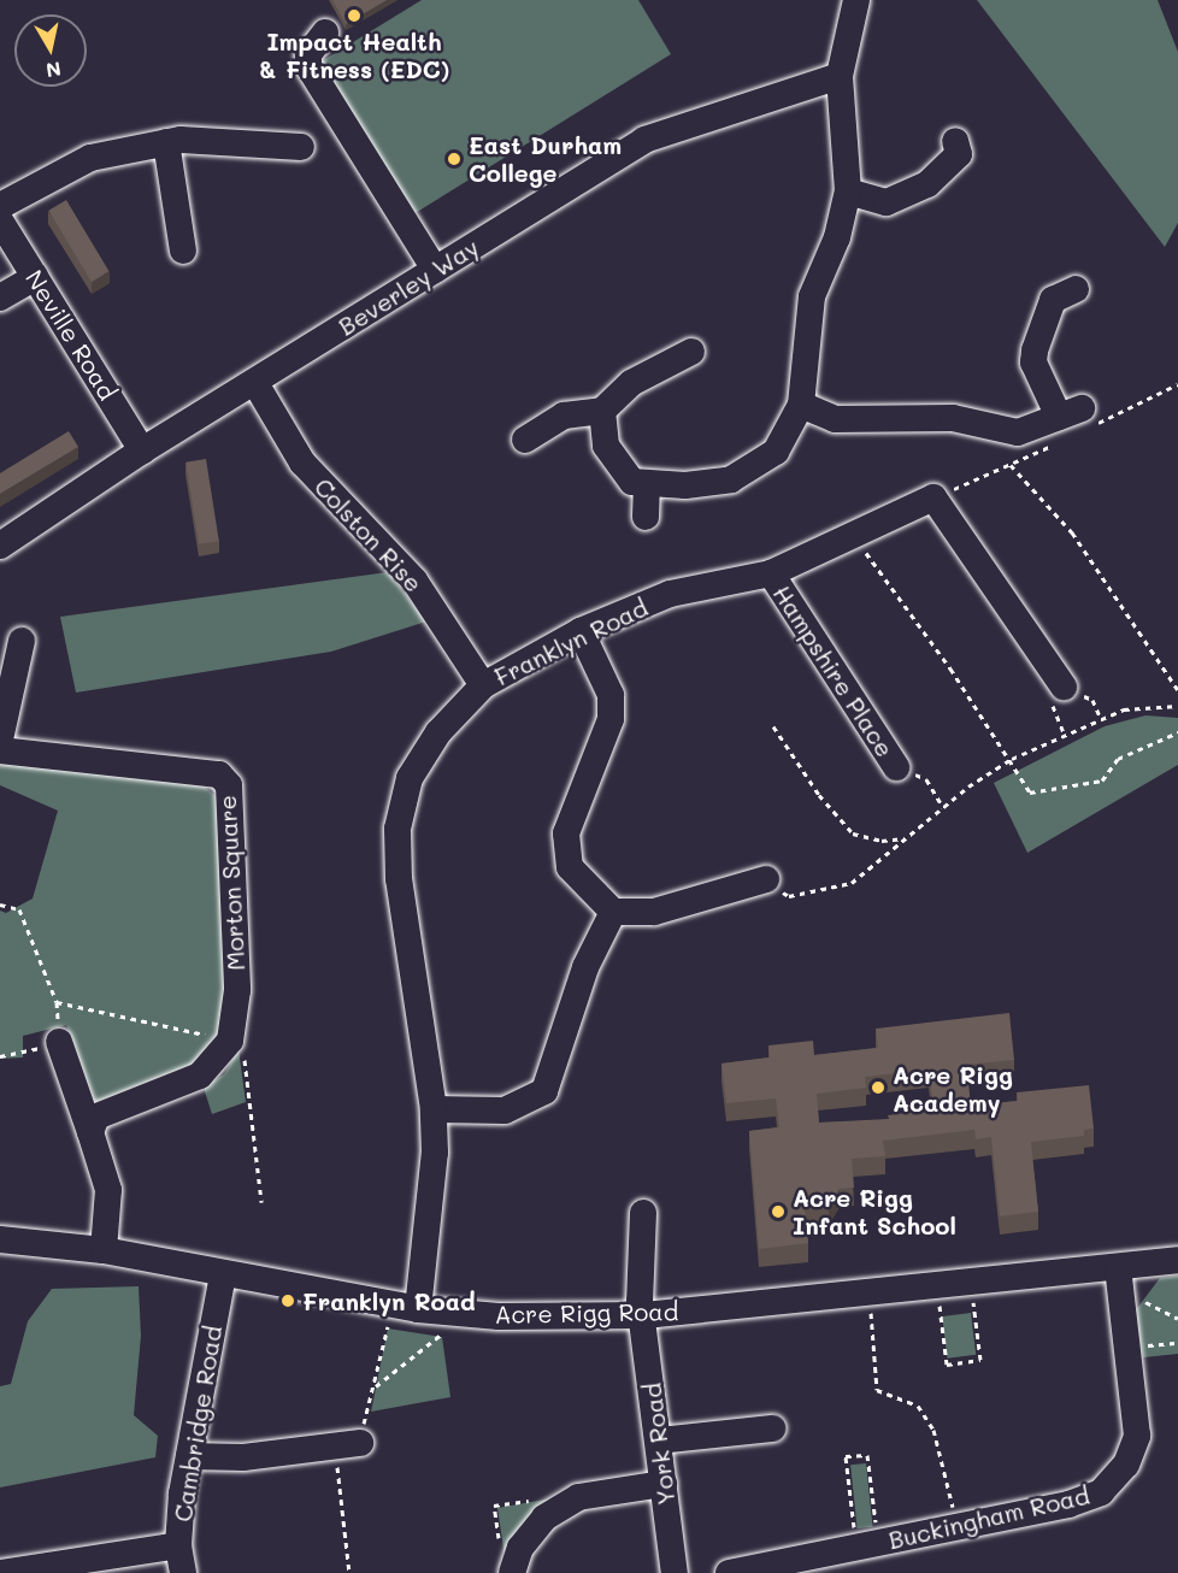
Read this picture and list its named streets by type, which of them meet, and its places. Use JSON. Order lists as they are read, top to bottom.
{
  "streets": {
    "street": [
      "Beverley Way",
      "Neville Road",
      "Colston Rise",
      "Franklyn Road",
      "Hampshire Place",
      "Morton Square",
      "Acre Rigg Road",
      "Cambridge Road",
      "York Road",
      "Buckingham Road"
    ]
  },
  "crossings": [
    ["Beverley Way", "Neville Road"],
    ["Beverley Way", "Colston Rise"],
    ["Colston Rise", "Franklyn Road"],
    ["Franklyn Road", "Hampshire Place"],
    ["Franklyn Road", "Acre Rigg Road"],
    ["Acre Rigg Road", "Cambridge Road"],
    ["Acre Rigg Road", "York Road"],
    ["Acre Rigg Road", "Buckingham Road"]
  ],
  "places": [
    "Impact Health & Fitness (EDC)",
    "East Durham College",
    "Acre Rigg Academy",
    "Acre Rigg Infant School",
    "Franklyn Road"
  ],
  "north": "bottom"
}
